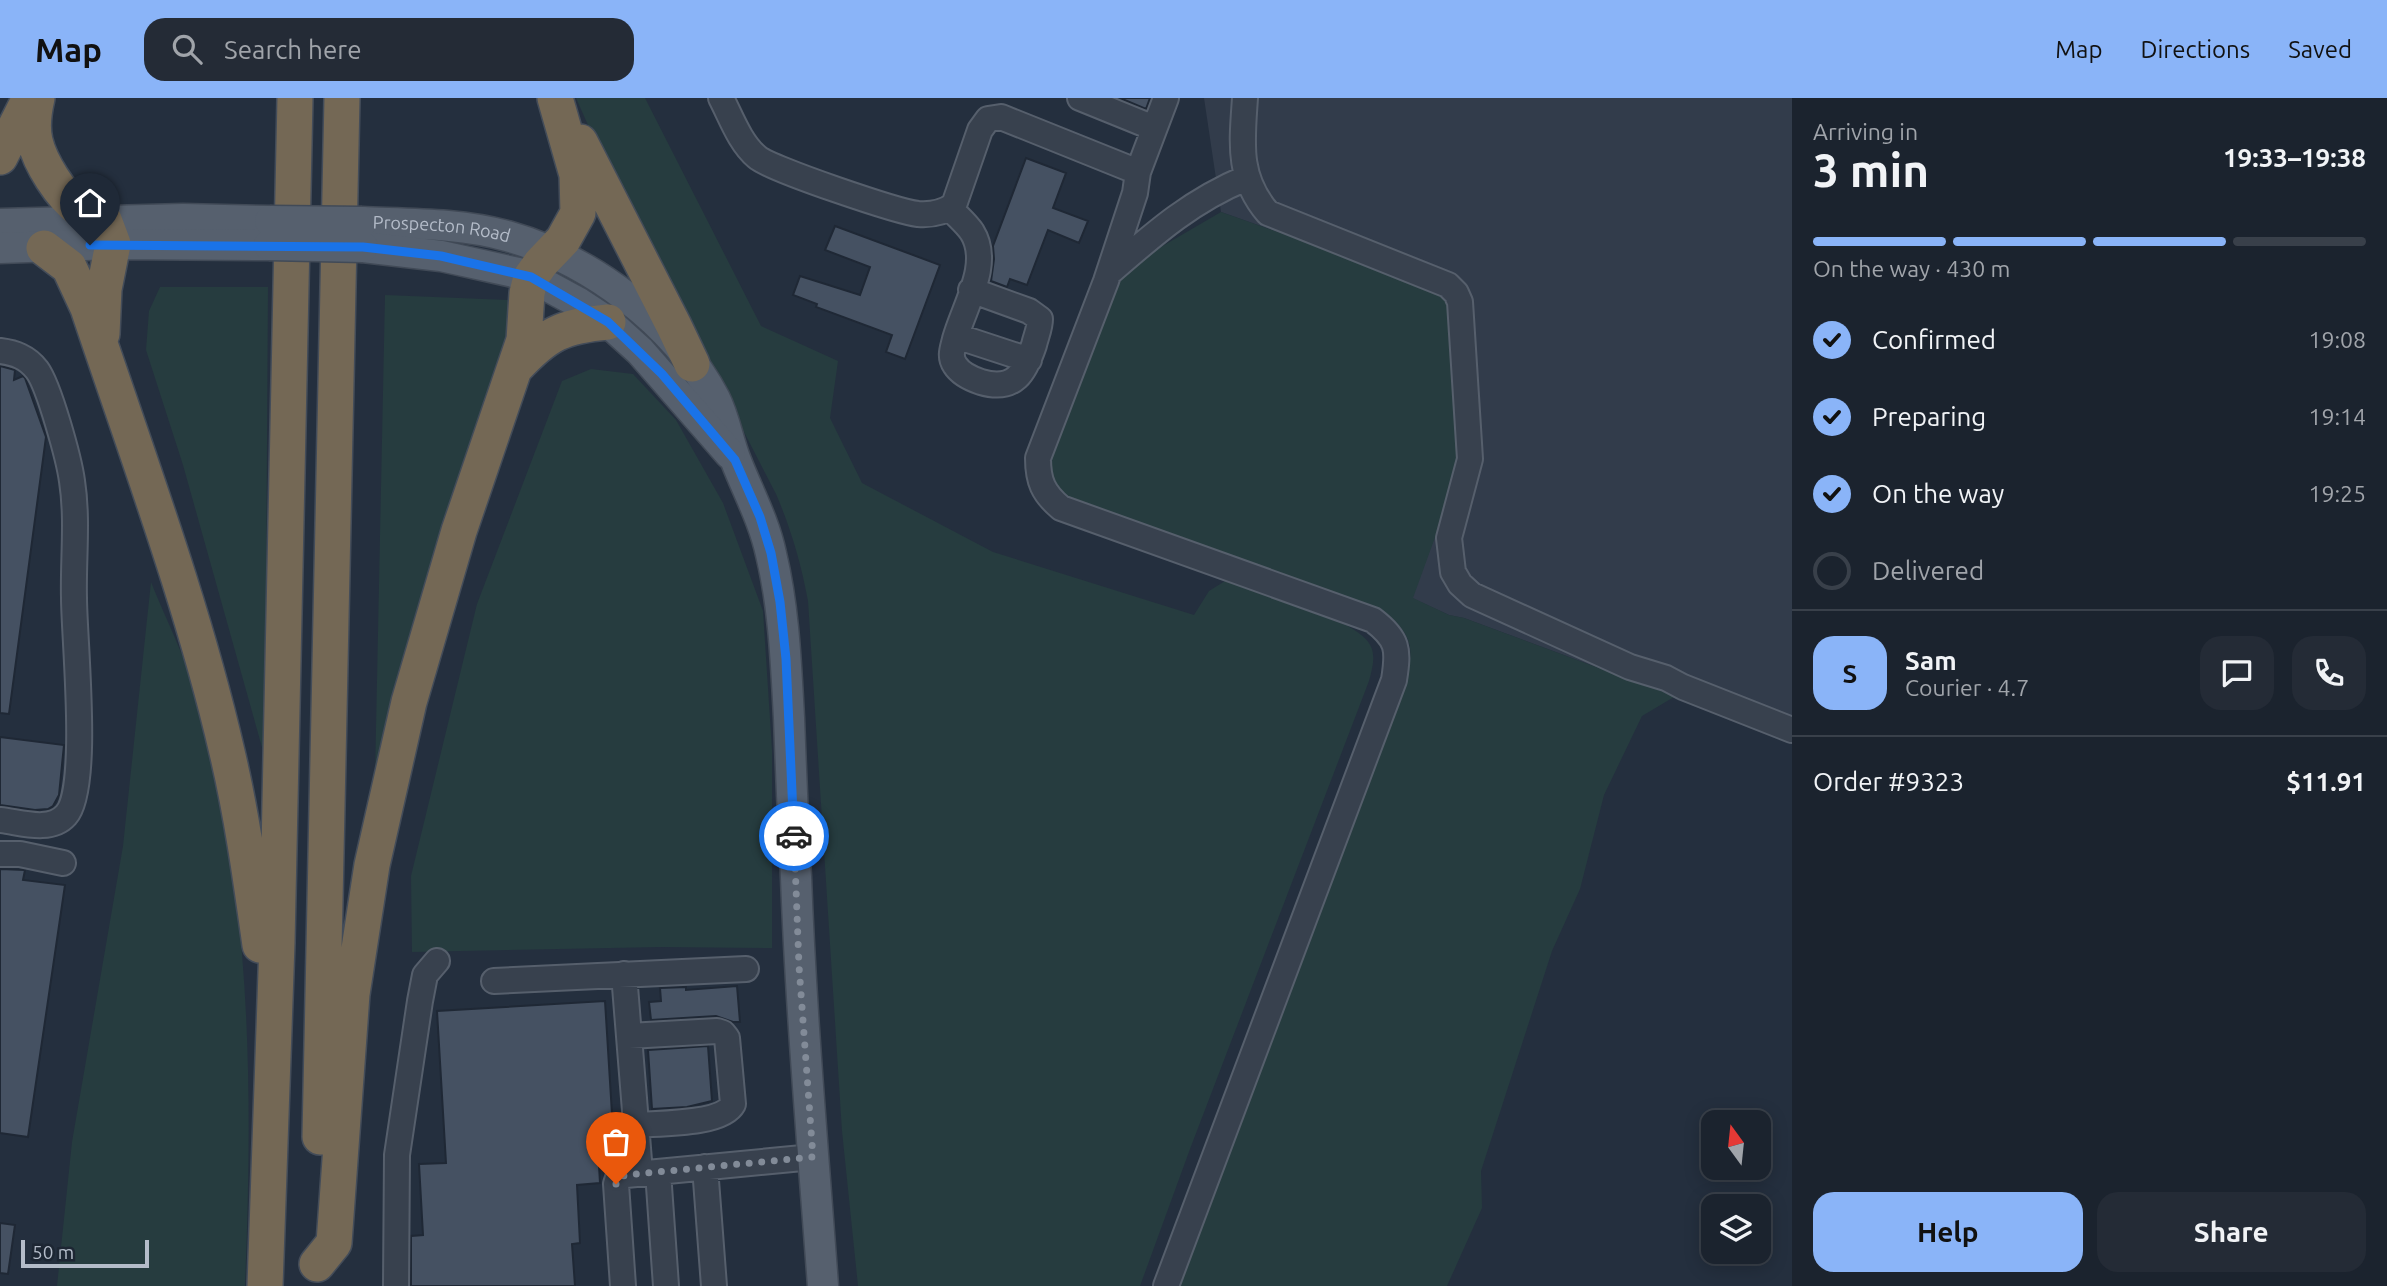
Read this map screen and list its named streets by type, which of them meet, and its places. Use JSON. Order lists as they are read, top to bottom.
{
  "streets": {
    "main road": ["Prospecton Road"]
  },
  "scale_bar": "50 m",
  "north": "top",
  "page": {
    "header": "Map",
    "search": "Search here",
    "nav": ["Map", "Directions", "Saved"],
    "heading": ["3 min", "Arriving in", "19:33–19:38"],
    "panel": [
      "Sam",
      "Courier · 4.7",
      "Order #9323",
      "$11.91"
    ],
    "bar": "On the way · 430 m",
    "list": [
      ["Confirmed", "19:08"],
      ["Preparing", "19:14"],
      ["On the way", "19:25"],
      "Delivered"
    ],
    "round": "S",
    "buttons": ["Help", "Share"],
    "scale": "50 m"
  }
}
